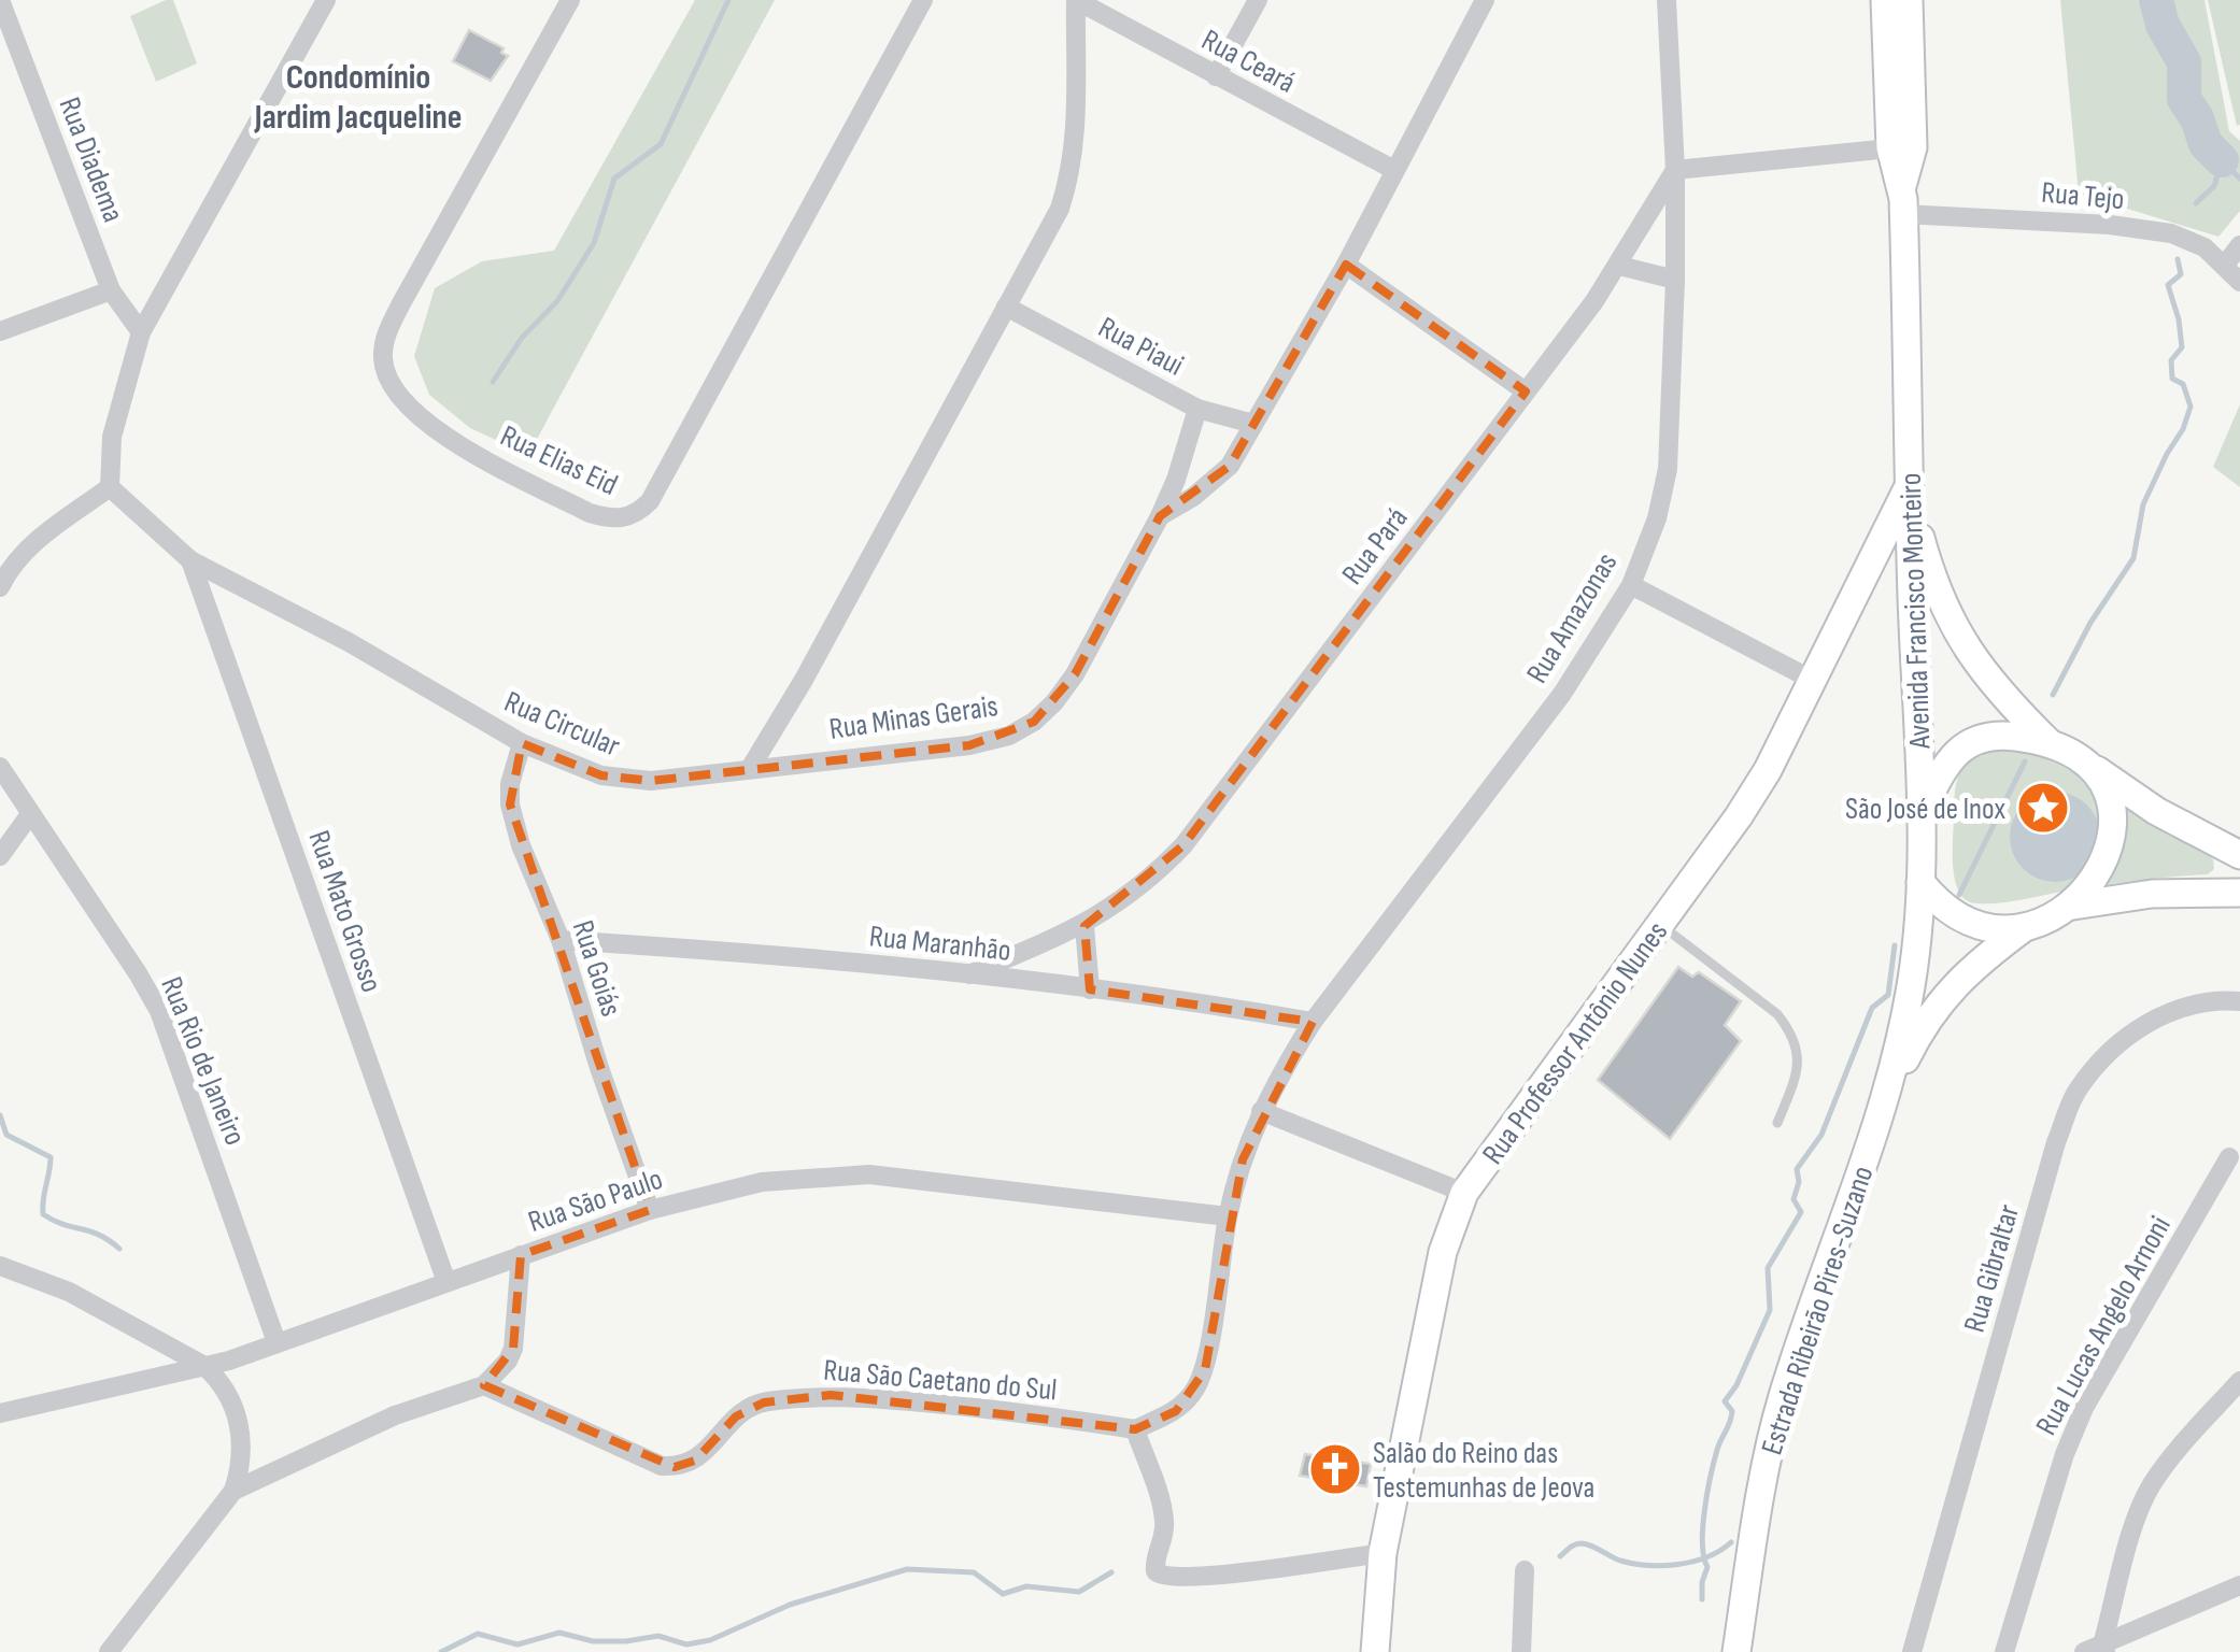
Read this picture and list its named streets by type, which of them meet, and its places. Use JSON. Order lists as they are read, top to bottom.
{
  "streets": {
    "main road": ["Avenida Francisco Monteiro", "Rua Professor Antônio Nunes", "Estrada Ribeirão Pires-Suzano"],
    "street": [
      "Rua Ceará",
      "Rua Diadema",
      "Rua Tejo",
      "Rua Piaui",
      "Rua Elias Eid",
      "Rua Pará",
      "Rua Amazonas",
      "Rua Minas Gerais",
      "Rua Circular",
      "Rua Mato Grosso",
      "Rua Maranhão",
      "Rua Goiás",
      "Rua Rio de Janeiro",
      "Rua São Paulo",
      "Rua Gibraltar",
      "Rua Lucas Angelo Arnoni",
      "Rua São Caetano do Sul"
    ]
  },
  "crossings": [
    ["Rua Ceará", "Rua Minas Gerais"],
    ["Rua Tejo", "Avenida Francisco Monteiro"],
    ["Rua Piaui", "Rua Minas Gerais"],
    ["Rua Pará", "Rua Amazonas"],
    ["Rua Pará", "Rua Maranhão"],
    ["Avenida Francisco Monteiro", "Rua Professor Antônio Nunes"],
    ["Avenida Francisco Monteiro", "Estrada Ribeirão Pires-Suzano"],
    ["Rua Amazonas", "Rua Maranhão"],
    ["Rua Amazonas", "Rua São Paulo"],
    ["Rua Amazonas", "Rua São Caetano do Sul"],
    ["Rua Minas Gerais", "Rua Circular"],
    ["Rua Circular", "Rua Mato Grosso"],
    ["Rua Circular", "Rua Goiás"],
    ["Rua Mato Grosso", "Rua São Paulo"],
    ["Rua Maranhão", "Rua Goiás"],
    ["Rua Goiás", "Rua São Paulo"],
    ["Rua Rio de Janeiro", "Rua São Paulo"]
  ],
  "districts": ["Condomínio Jardim Jacqueline"],
  "places": {
    "place": ["São José de Inox"],
    "church": ["Salão do Reino das Testemunhas de Jeova"]
  }
}
